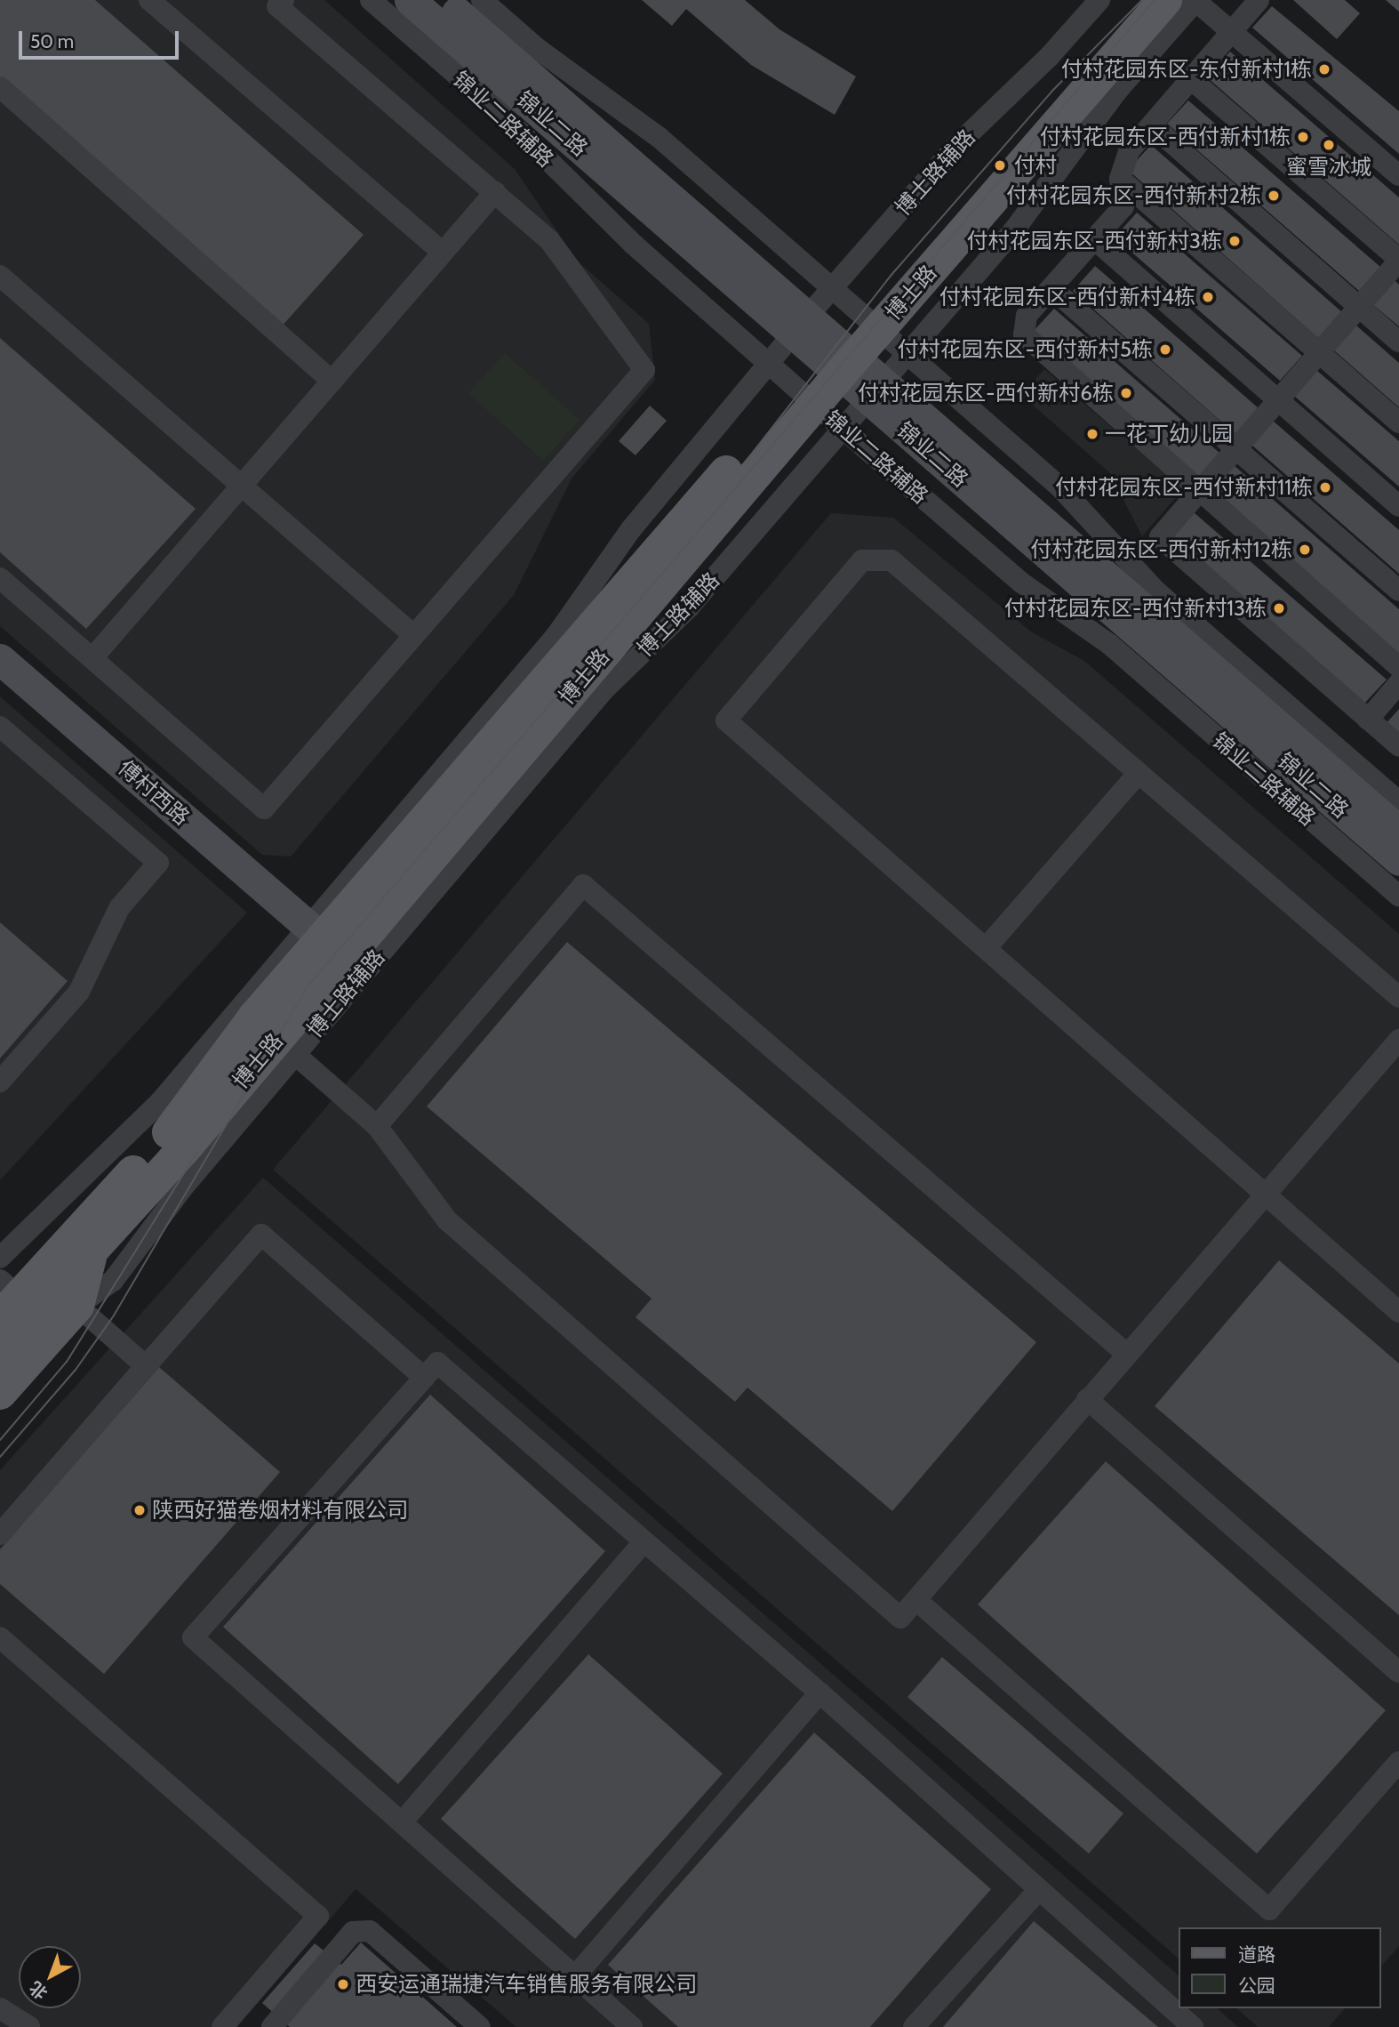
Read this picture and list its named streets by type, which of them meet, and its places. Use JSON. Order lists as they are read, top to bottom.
{
  "streets": {
    "main road": ["锦业二路", "博士路", "傅村西路"],
    "street": ["锦业二路辅路", "博士路辅路"]
  },
  "crossings": [
    ["锦业二路辅路", "博士路辅路"],
    ["锦业二路辅路", "博士路"],
    ["锦业二路", "博士路辅路"],
    ["锦业二路", "博士路"],
    ["博士路辅路", "博士路"],
    ["博士路辅路", "傅村西路"]
  ],
  "places": [
    "付村花园东区-东付新村1栋",
    "付村花园东区-西付新村1栋",
    "蜜雪冰城",
    "付村",
    "付村花园东区-西付新村2栋",
    "付村花园东区-西付新村3栋",
    "付村花园东区-西付新村4栋",
    "付村花园东区-西付新村5栋",
    "付村花园东区-西付新村6栋",
    "一花丁幼儿园",
    "付村花园东区-西付新村11栋",
    "付村花园东区-西付新村12栋",
    "付村花园东区-西付新村13栋",
    "陕西好猫卷烟材料有限公司",
    "西安运通瑞捷汽车销售服务有限公司"
  ],
  "legend": ["道路", "公园"],
  "scale_bar": "50 m",
  "north": "bottom left"
}
